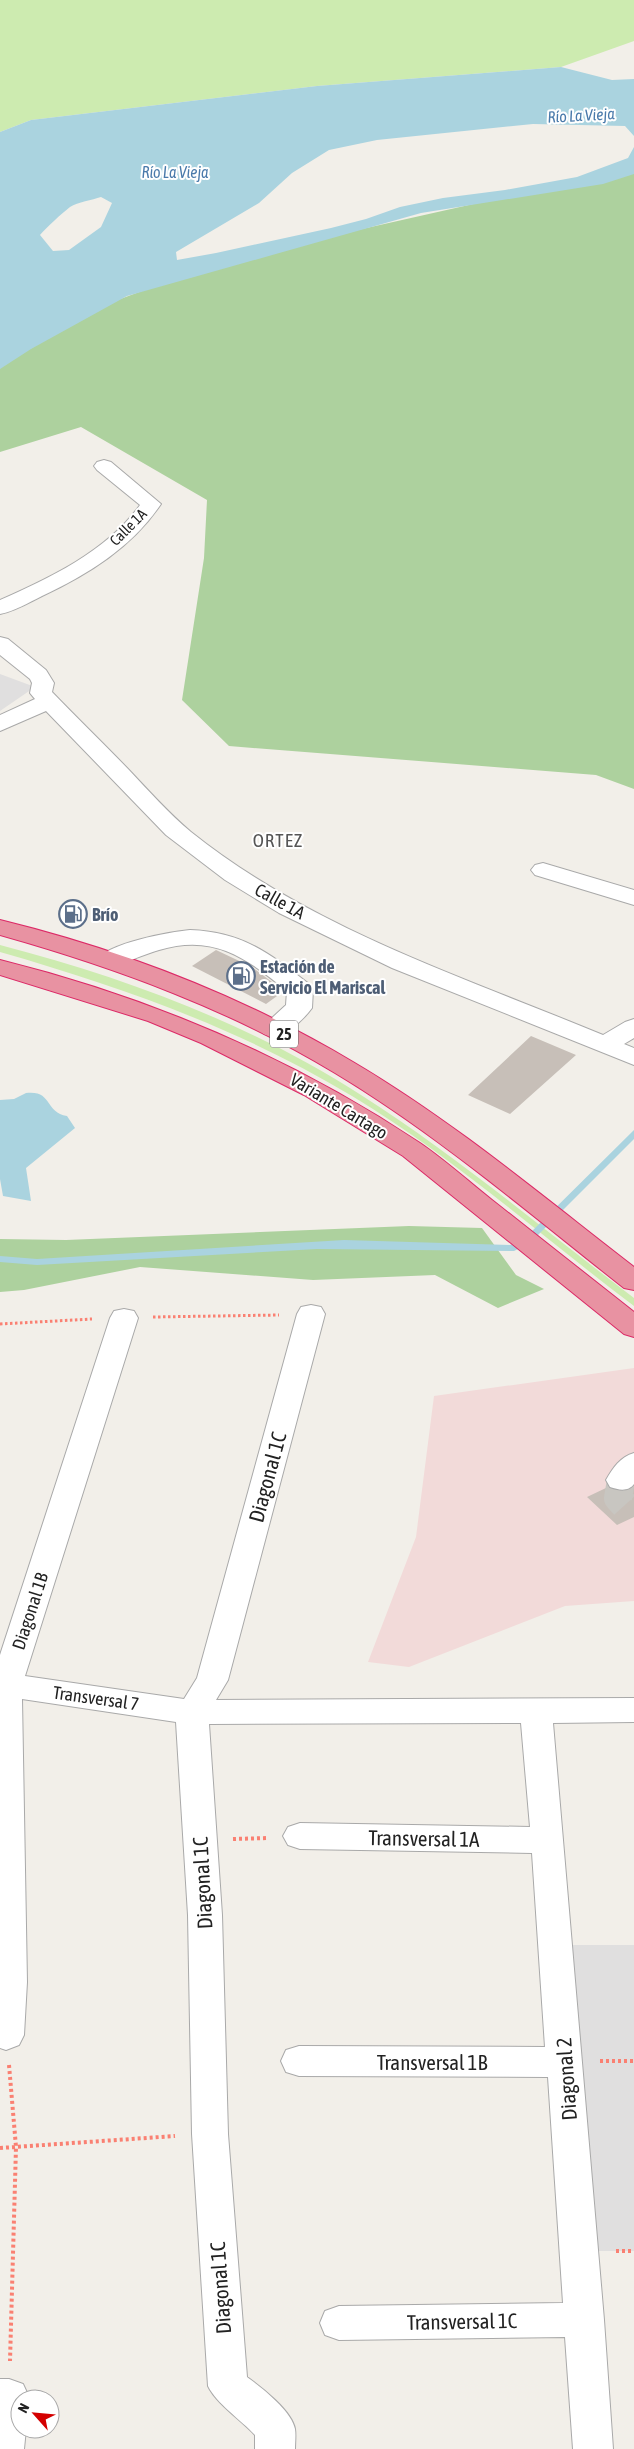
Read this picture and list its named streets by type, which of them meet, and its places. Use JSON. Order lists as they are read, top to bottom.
{
  "streets": {
    "highway": ["25", "Variante Cartago"],
    "street": [
      "Calle 1A",
      "Diagonal 1C",
      "Diagonal 1B",
      "Transversal 7",
      "Transversal 1A",
      "Transversal 1B",
      "Diagonal 2",
      "Transversal 1C"
    ]
  },
  "crossings": [
    ["Diagonal 1C", "Transversal 7"],
    ["Diagonal 1B", "Transversal 7"],
    ["Transversal 7", "Diagonal 2"],
    ["Transversal 1A", "Diagonal 2"],
    ["Transversal 1B", "Diagonal 2"],
    ["Diagonal 2", "Transversal 1C"]
  ],
  "districts": ["ORTEZ"],
  "water": ["Río La Vieja"],
  "places": {
    "fuel station": ["Brío", "Estación de Servicio El Mariscal"]
  },
  "north": "top left"
}
